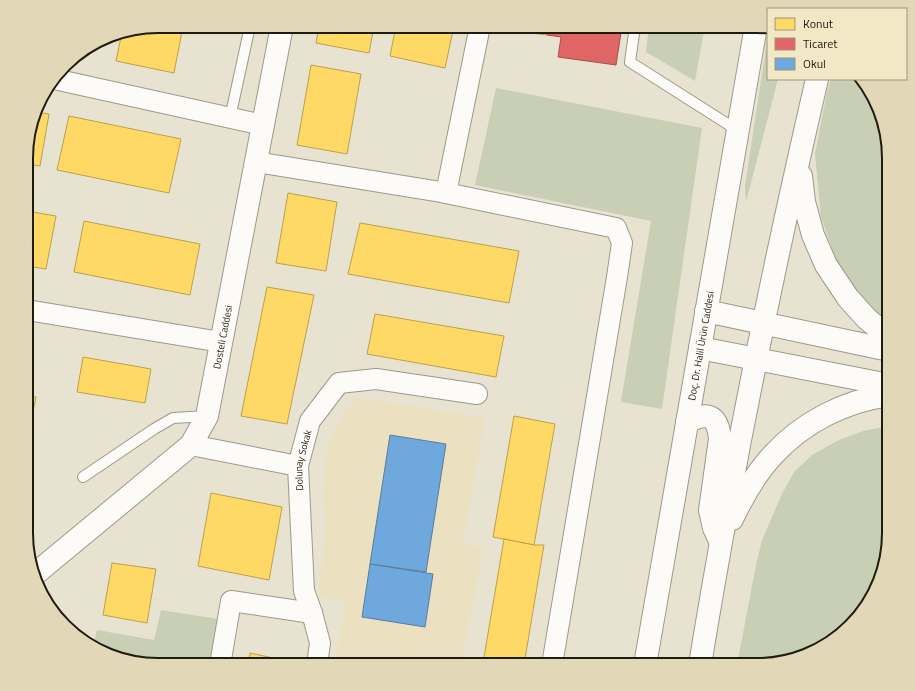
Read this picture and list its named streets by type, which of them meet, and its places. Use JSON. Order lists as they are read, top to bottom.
{
  "streets": {
    "main road": ["Dosteli Caddesi", "Doç. Dr. Halil Ürün Caddesi"],
    "street": ["Dolunay Sokak"]
  },
  "legend": ["Konut", "Ticaret", "Okul"]
}
